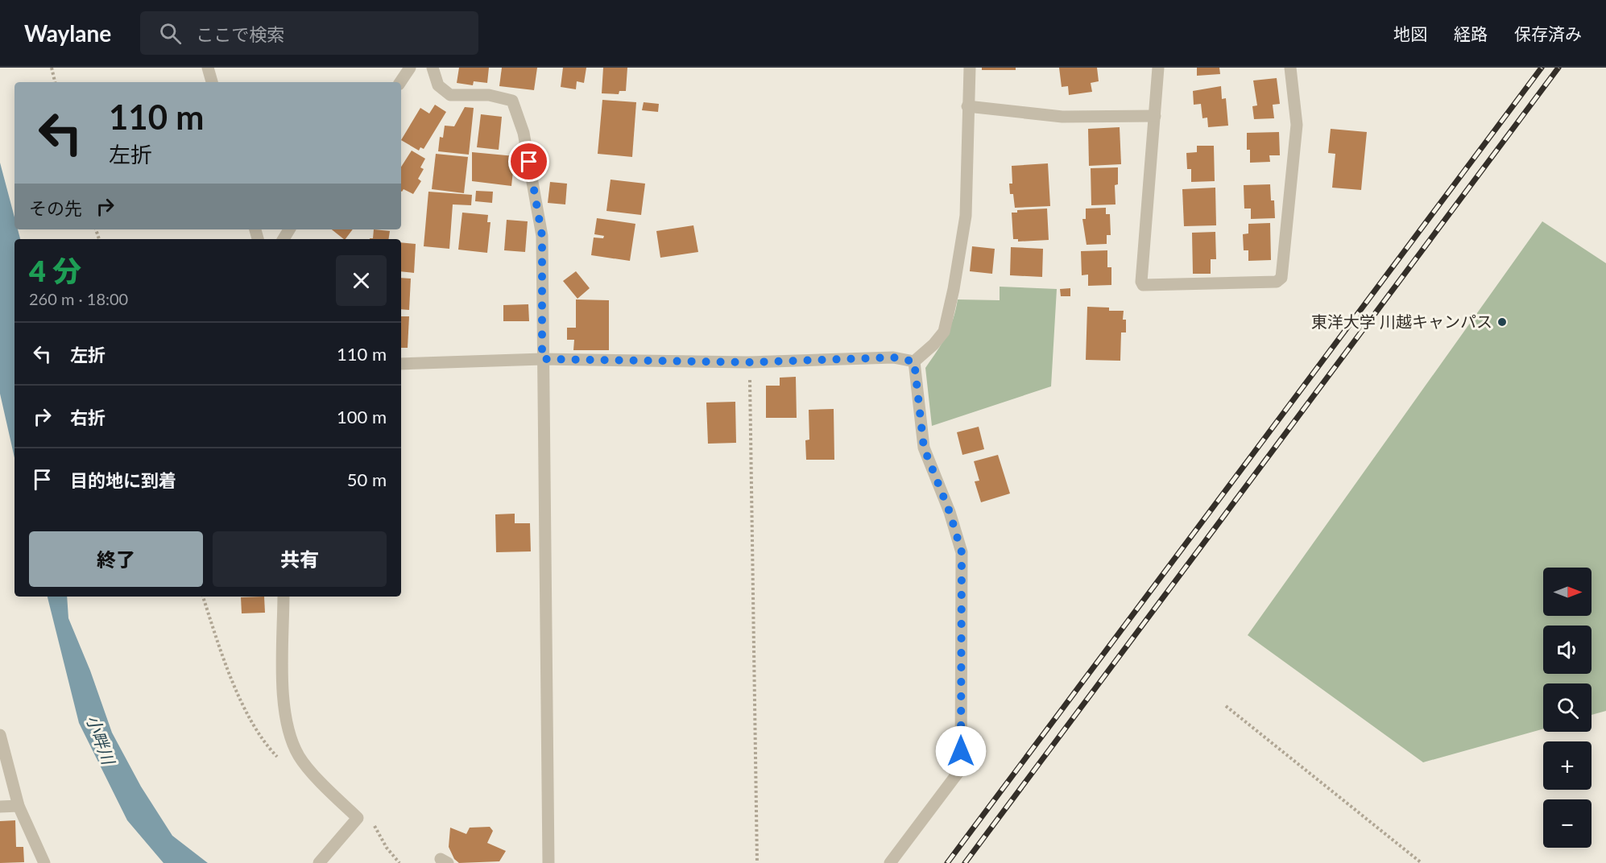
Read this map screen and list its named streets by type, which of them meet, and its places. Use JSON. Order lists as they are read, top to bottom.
{
  "water": ["小畔川"],
  "places": ["東洋大学 川越キャンパス"],
  "north": "right",
  "page": {
    "header": "Waylane",
    "search": "ここで検索",
    "nav": ["地図", "経路", "保存済み"],
    "turn": ["110 m", "左折"],
    "then": "その先",
    "heading": ["4 分", "260 m · 18:00"],
    "list": [
      {
        "name": "左折",
        "value": "110 m"
      },
      {
        "name": "右折",
        "value": "100 m"
      },
      {
        "name": "目的地に到着",
        "value": "50 m"
      }
    ],
    "buttons": ["終了", "共有"],
    "map_buttons": ["+", "−"]
  }
}
